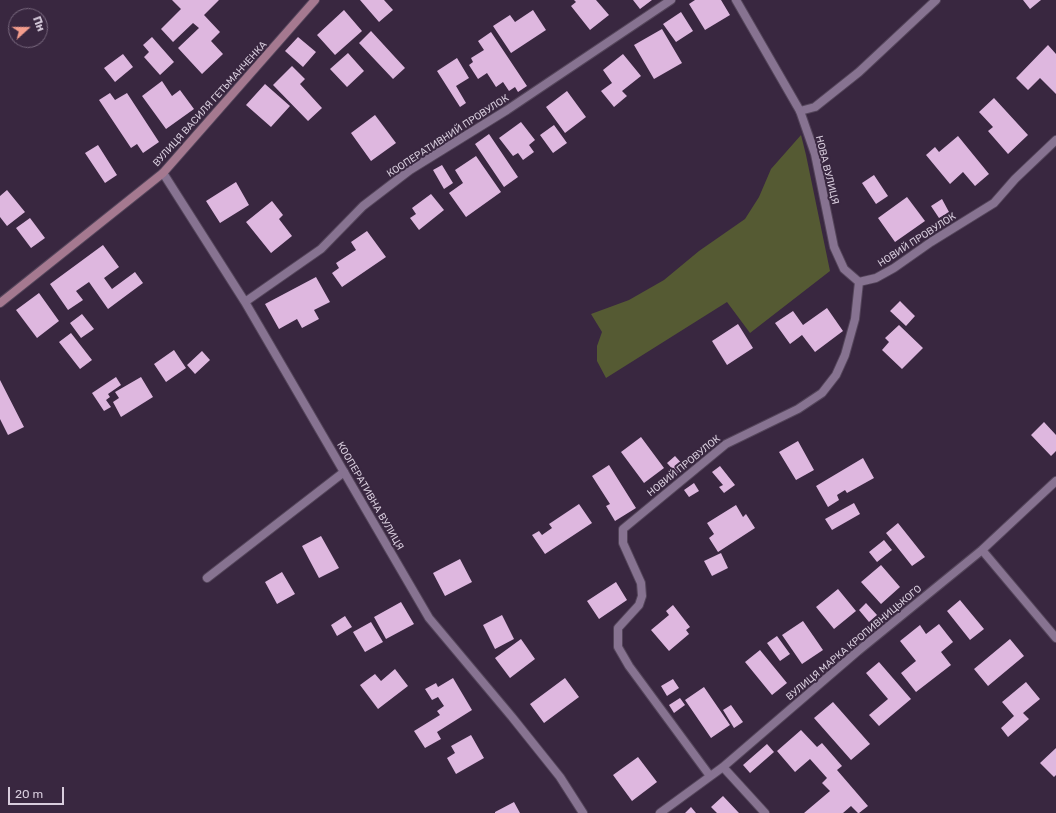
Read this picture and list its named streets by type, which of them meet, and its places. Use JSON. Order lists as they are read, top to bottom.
{
  "streets": {
    "street": [
      "ВУЛИЦЯ ВАСИЛЯ ГЕТЬМАНЧЕНКА",
      "КООПЕРАТИВНИЙ ПРОВУЛОК",
      "НОВА ВУЛИЦЯ",
      "НОВИЙ ПРОВУЛОК",
      "КООПЕРАТИВНА ВУЛИЦЯ",
      "ВУЛИЦЯ МАРКА КРОПИВНИЦЬКОГО"
    ]
  },
  "crossings": [
    ["ВУЛИЦЯ ВАСИЛЯ ГЕТЬМАНЧЕНКА", "КООПЕРАТИВНА ВУЛИЦЯ"],
    ["КООПЕРАТИВНИЙ ПРОВУЛОК", "КООПЕРАТИВНА ВУЛИЦЯ"],
    ["НОВА ВУЛИЦЯ", "НОВИЙ ПРОВУЛОК"],
    ["НОВИЙ ПРОВУЛОК", "ВУЛИЦЯ МАРКА КРОПИВНИЦЬКОГО"]
  ],
  "scale_bar": "20 m",
  "north": "right"
}
